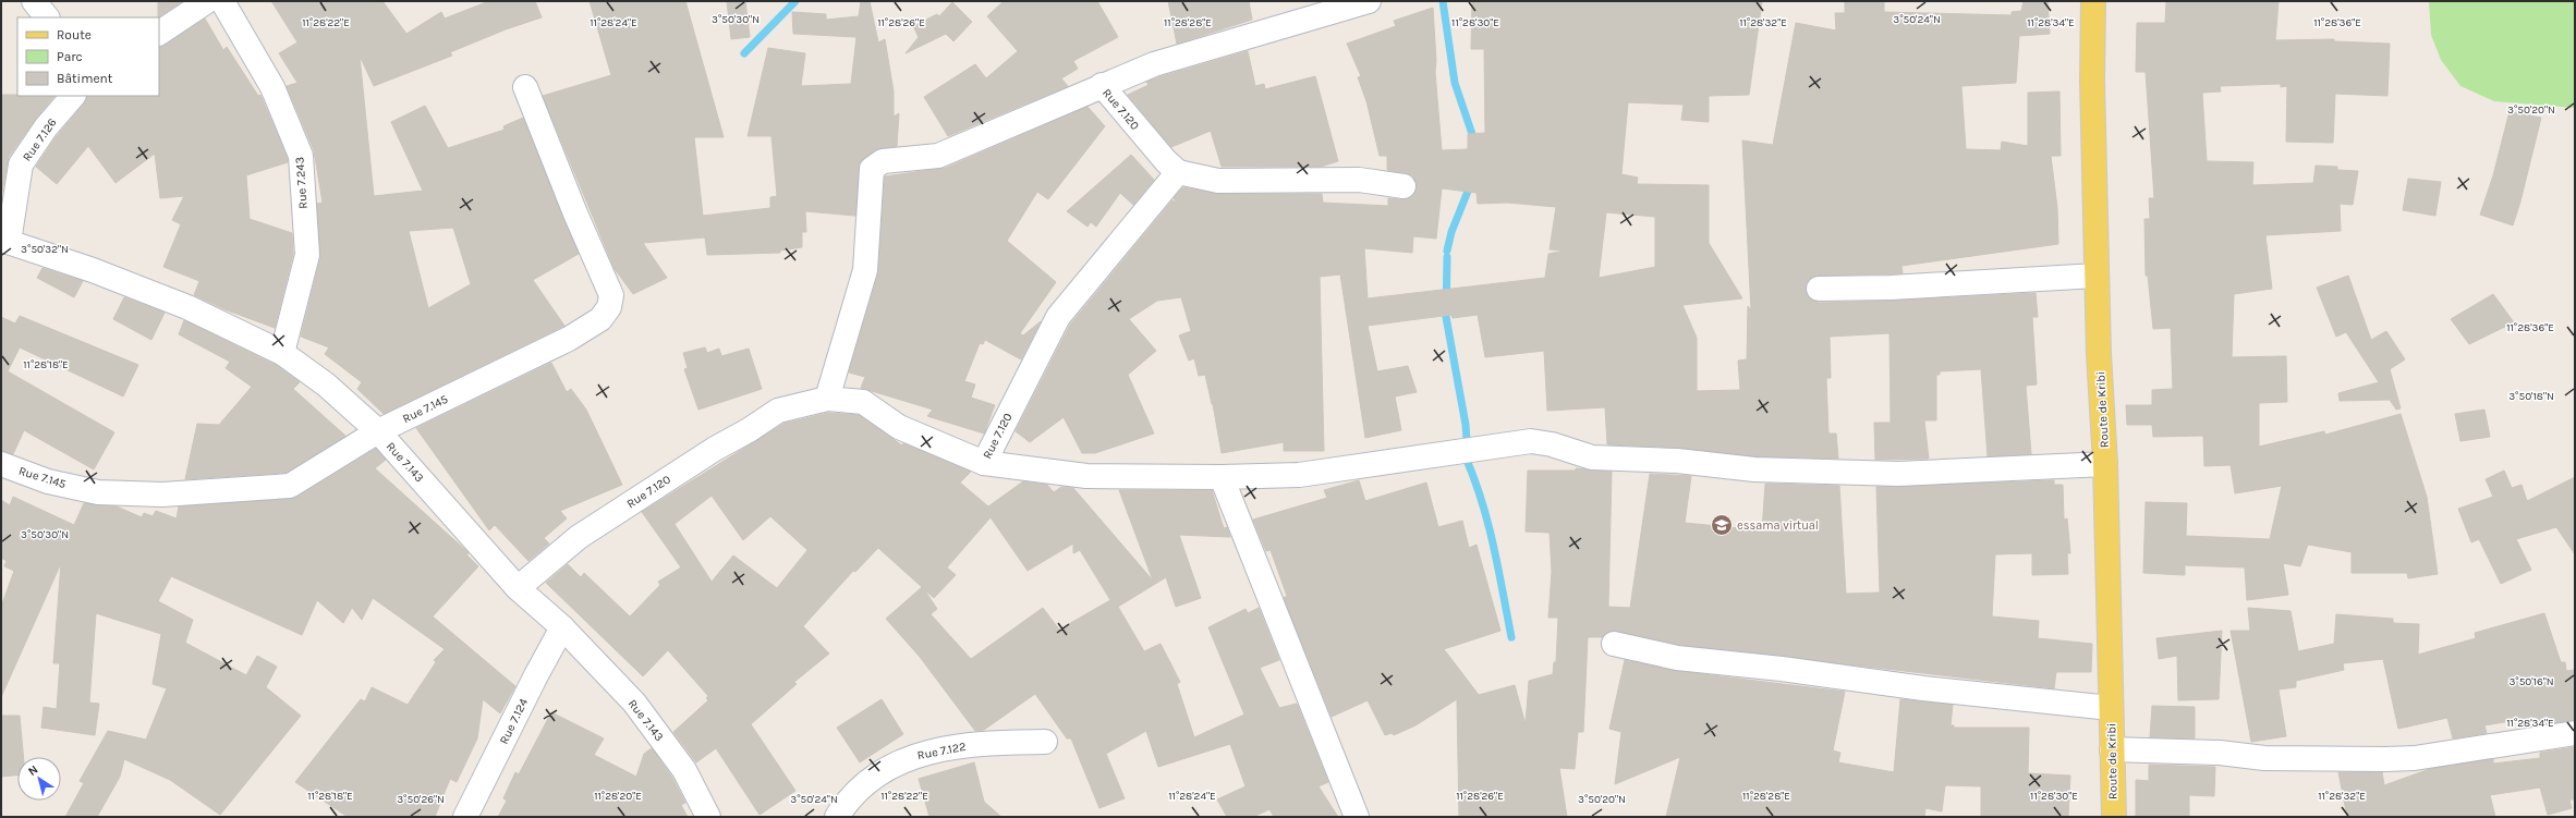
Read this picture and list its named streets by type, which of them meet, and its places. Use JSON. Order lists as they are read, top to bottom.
{
  "streets": {
    "main road": ["Route de Kribi"],
    "street": [
      "Rue 7.120",
      "Rue 7.126",
      "Rue 7.243",
      "Rue 7.145",
      "Rue 7.143",
      "Rue 7.124",
      "Rue 7.122"
    ]
  },
  "crossings": [
    ["Rue 7.120", "Rue 7.143"],
    ["Rue 7.126", "Rue 7.143"],
    ["Rue 7.243", "Rue 7.143"],
    ["Rue 7.145", "Rue 7.143"],
    ["Rue 7.143", "Rue 7.124"]
  ],
  "places": {
    "school or university": ["essama virtual"]
  },
  "legend": ["Route", "Parc", "Bâtiment"],
  "north": "top left",
  "coordinates": [
    "3°50'30\"N",
    "3°50'24\"N",
    "11°28'22\"E",
    "11°28'24\"E",
    "11°28'26\"E",
    "11°28'28\"E",
    "11°28'30\"E",
    "11°28'32\"E",
    "11°28'34\"E",
    "11°28'36\"E",
    "3°50'20\"N",
    "3°50'32\"N",
    "11°28'18\"E",
    "3°50'18\"N",
    "3°50'16\"N",
    "11°28'20\"E",
    "3°50'26\"N"
  ]
}
